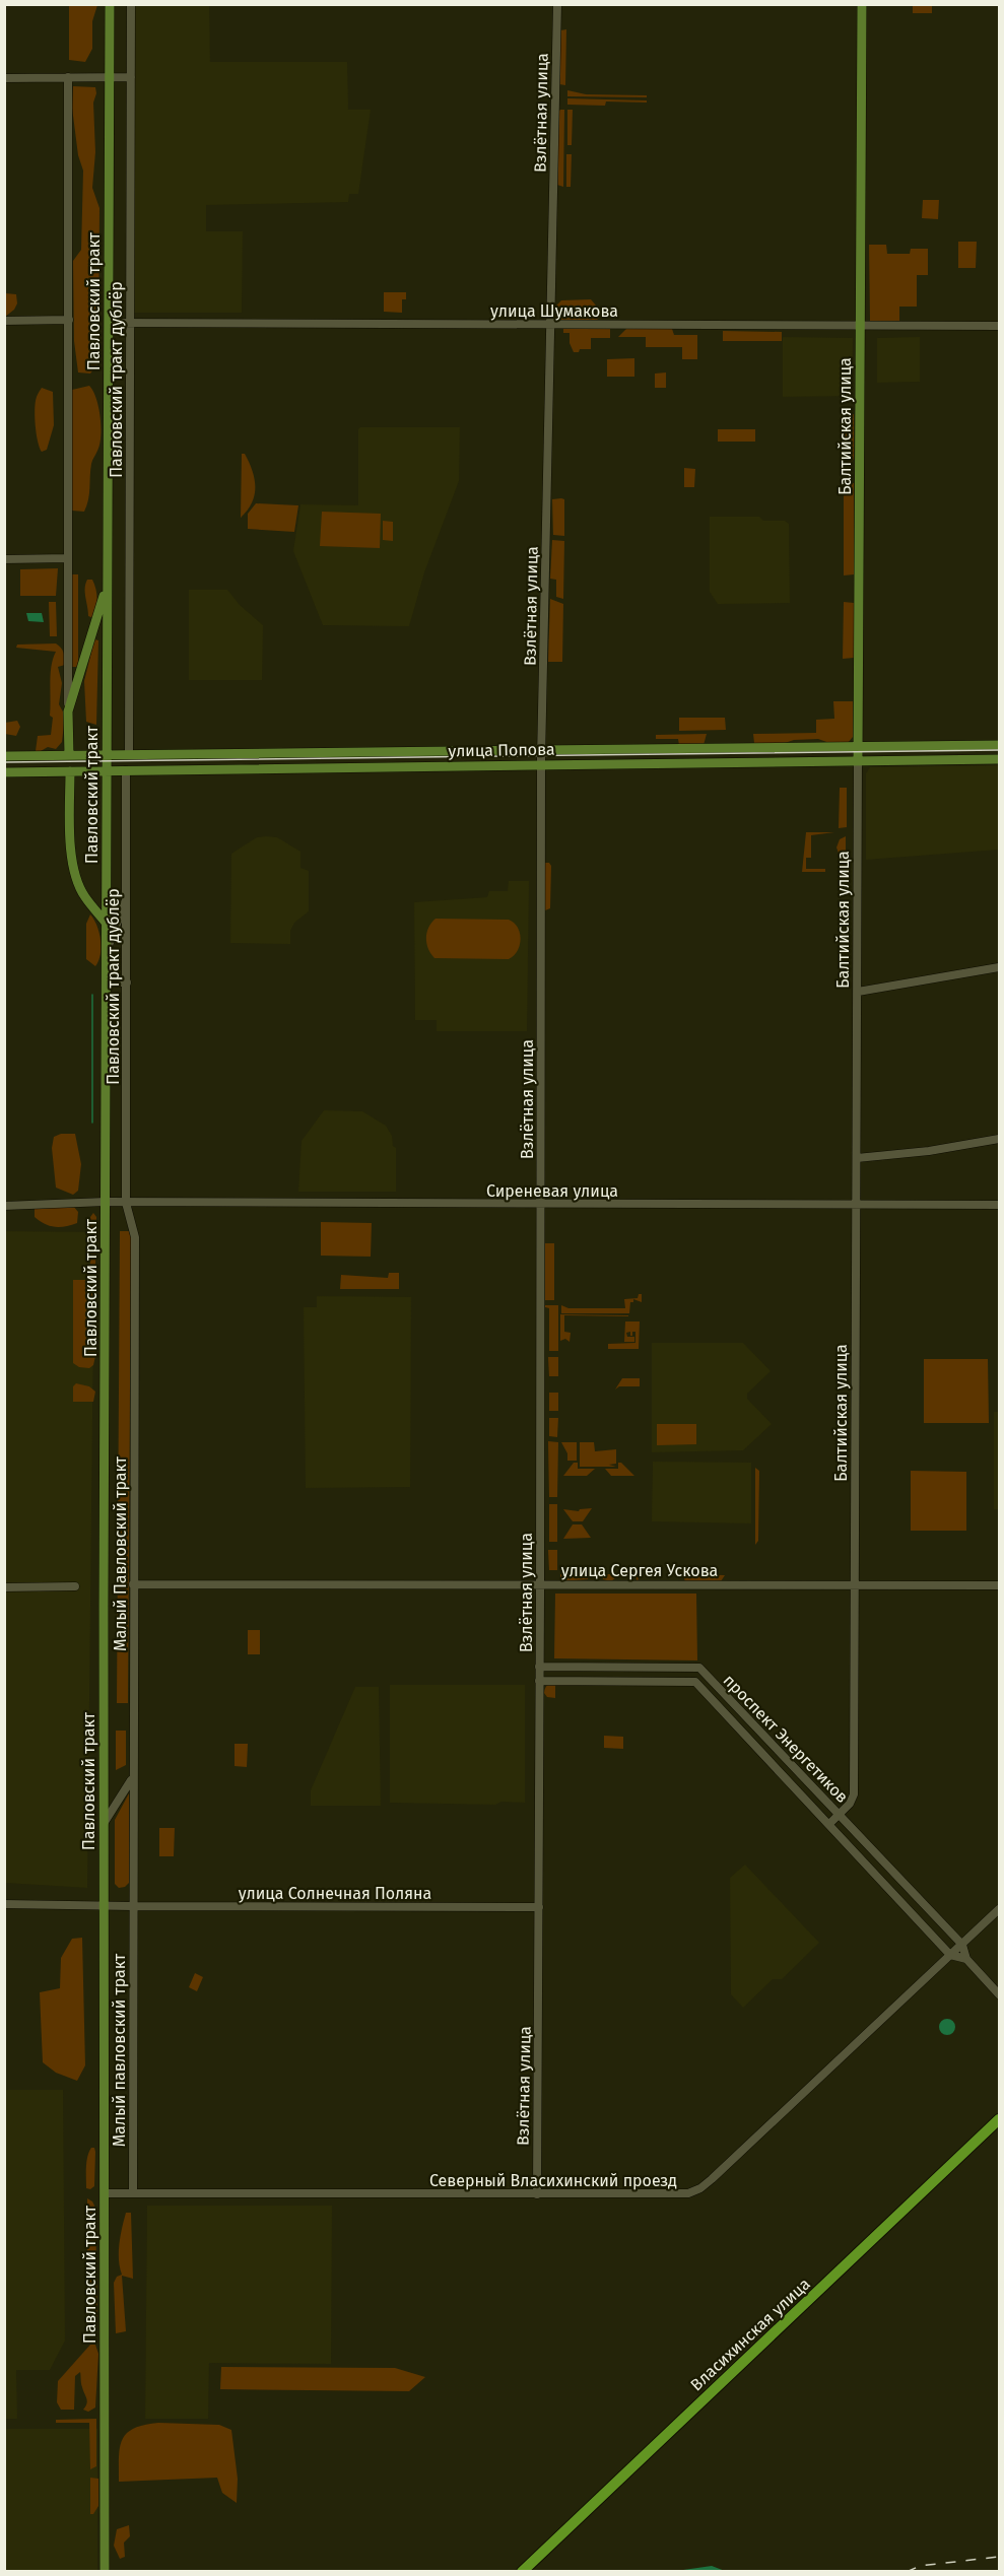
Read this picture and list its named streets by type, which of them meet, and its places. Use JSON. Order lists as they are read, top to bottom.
{
  "streets": {
    "highway": ["Власихинская улица"],
    "main road": ["Павловский тракт", "Балтийская улица", "улица Попова"],
    "street": [
      "Взлётная улица",
      "улица Шумакова",
      "Павловский тракт дублёр",
      "Сиреневая улица",
      "Малый Павловский тракт",
      "улица Сергея Ускова",
      "проспект Энергетиков",
      "улица Солнечная Поляна",
      "Малый павловский тракт",
      "Северный Власихинский проезд"
    ]
  },
  "crossings": [
    ["Взлётная улица", "улица Шумакова"],
    ["Взлётная улица", "улица Попова"],
    ["Взлётная улица", "Сиреневая улица"],
    ["Взлётная улица", "улица Сергея Ускова"],
    ["Взлётная улица", "проспект Энергетиков"],
    ["Взлётная улица", "улица Солнечная Поляна"],
    ["Взлётная улица", "Северный Власихинский проезд"],
    ["Павловский тракт", "улица Шумакова"],
    ["Павловский тракт", "улица Попова"],
    ["Павловский тракт", "Сиреневая улица"],
    ["Павловский тракт", "улица Солнечная Поляна"],
    ["Павловский тракт", "Северный Власихинский проезд"],
    ["улица Шумакова", "Павловский тракт дублёр"],
    ["улица Шумакова", "Балтийская улица"],
    ["Павловский тракт дублёр", "улица Попова"],
    ["Павловский тракт дублёр", "Сиреневая улица"],
    ["Павловский тракт дублёр", "Малый Павловский тракт"],
    ["Балтийская улица", "улица Попова"],
    ["Балтийская улица", "Сиреневая улица"],
    ["Балтийская улица", "улица Сергея Ускова"],
    ["Балтийская улица", "проспект Энергетиков"],
    ["Сиреневая улица", "Малый Павловский тракт"],
    ["Малый Павловский тракт", "улица Сергея Ускова"],
    ["Малый Павловский тракт", "улица Солнечная Поляна"],
    ["Малый Павловский тракт", "Малый павловский тракт"],
    ["проспект Энергетиков", "Северный Власихинский проезд"],
    ["улица Солнечная Поляна", "Малый павловский тракт"],
    ["Малый павловский тракт", "Северный Власихинский проезд"]
  ]
}
